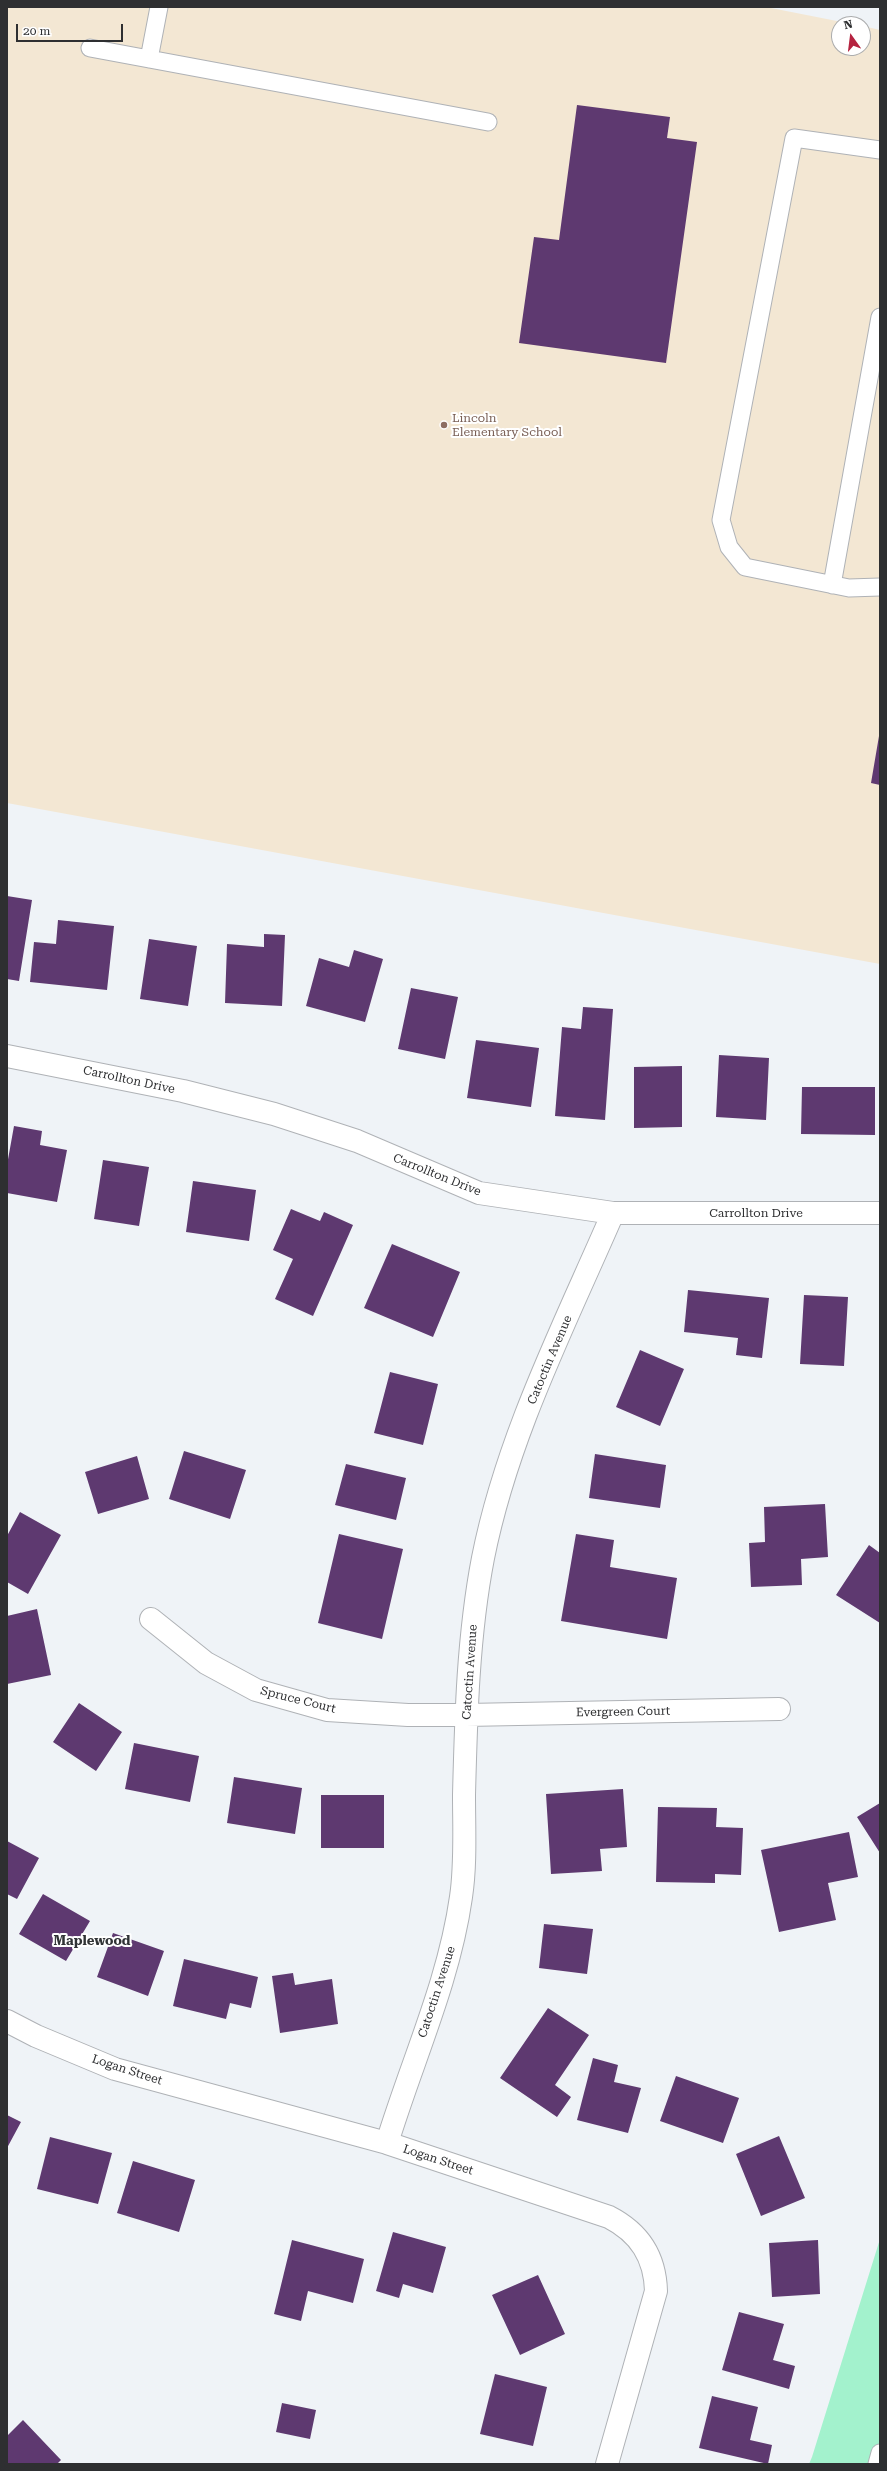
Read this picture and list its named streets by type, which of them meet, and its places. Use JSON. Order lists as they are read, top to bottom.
{
  "streets": {
    "street": [
      "Carrollton Drive",
      "Catoctin Avenue",
      "Spruce Court",
      "Evergreen Court",
      "Logan Street"
    ]
  },
  "crossings": [
    ["Carrollton Drive", "Catoctin Avenue"],
    ["Catoctin Avenue", "Spruce Court"],
    ["Catoctin Avenue", "Evergreen Court"],
    ["Catoctin Avenue", "Logan Street"],
    ["Spruce Court", "Evergreen Court"]
  ],
  "districts": ["Maplewood"],
  "places": ["Lincoln Elementary School"],
  "scale_bar": "20 m",
  "north": "top"
}
